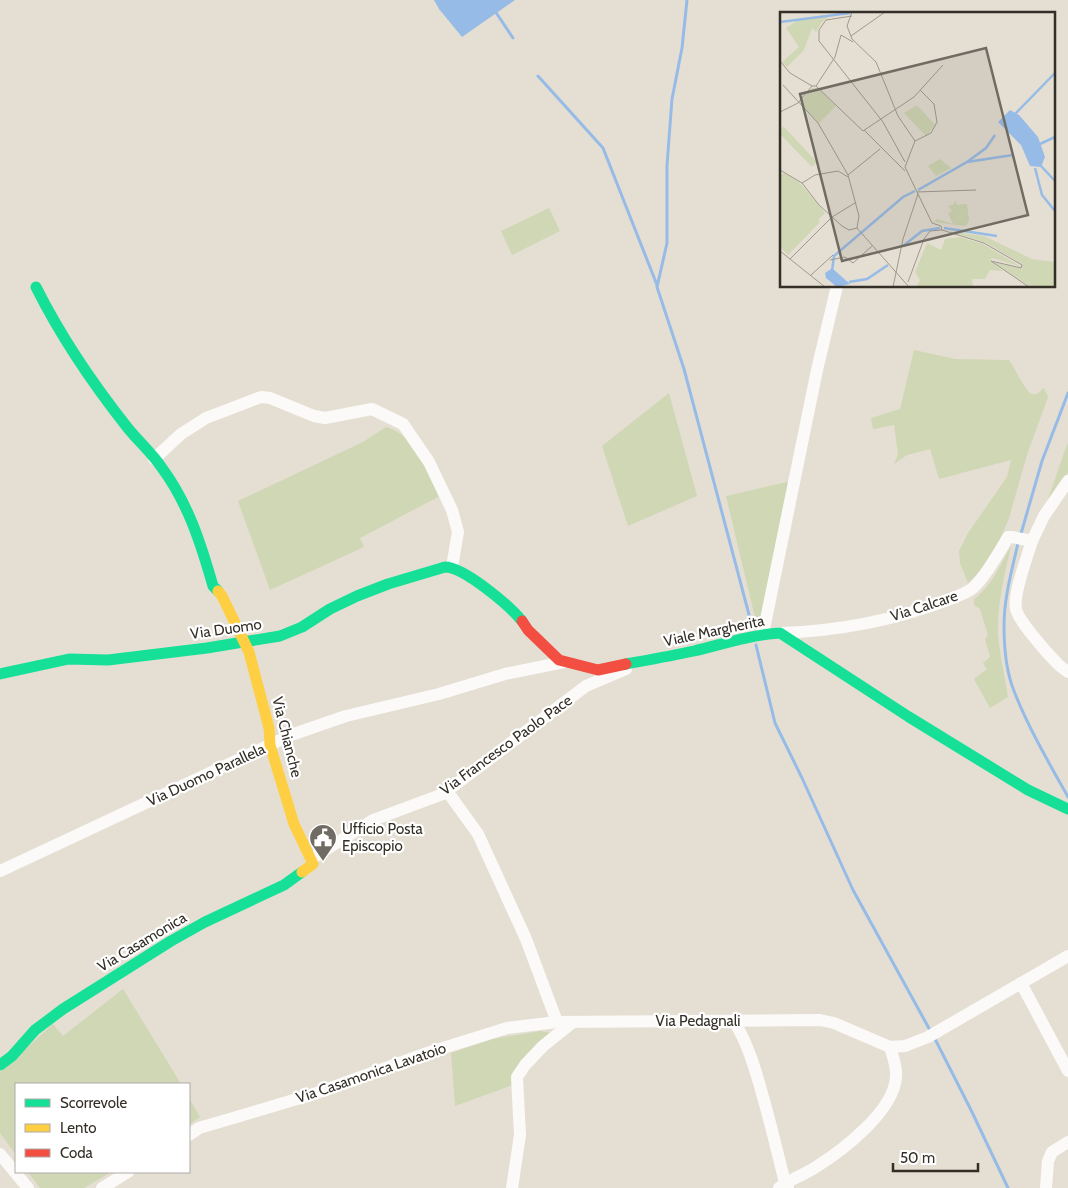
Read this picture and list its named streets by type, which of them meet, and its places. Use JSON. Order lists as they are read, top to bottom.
{
  "streets": {
    "street": [
      "Via Calcare",
      "Via Duomo",
      "Viale Margherita",
      "Via Chianche",
      "Via Francesco Paolo Pace",
      "Via Duomo Parallela",
      "Via Casamonica",
      "Via Pedagnali",
      "Via Casamonica Lavatoio"
    ]
  },
  "crossings": [
    ["Via Calcare", "Viale Margherita"],
    ["Via Duomo", "Viale Margherita"],
    ["Via Duomo", "Via Chianche"],
    ["Viale Margherita", "Via Francesco Paolo Pace"],
    ["Viale Margherita", "Via Duomo Parallela"],
    ["Via Chianche", "Via Francesco Paolo Pace"],
    ["Via Chianche", "Via Duomo Parallela"],
    ["Via Chianche", "Via Casamonica"],
    ["Via Francesco Paolo Pace", "Via Casamonica"],
    ["Via Pedagnali", "Via Casamonica Lavatoio"]
  ],
  "places": {
    "public building": ["Ufficio Posta Episcopio"]
  },
  "legend": ["Scorrevole", "Lento", "Coda"],
  "scale_bar": "50 m"
}
